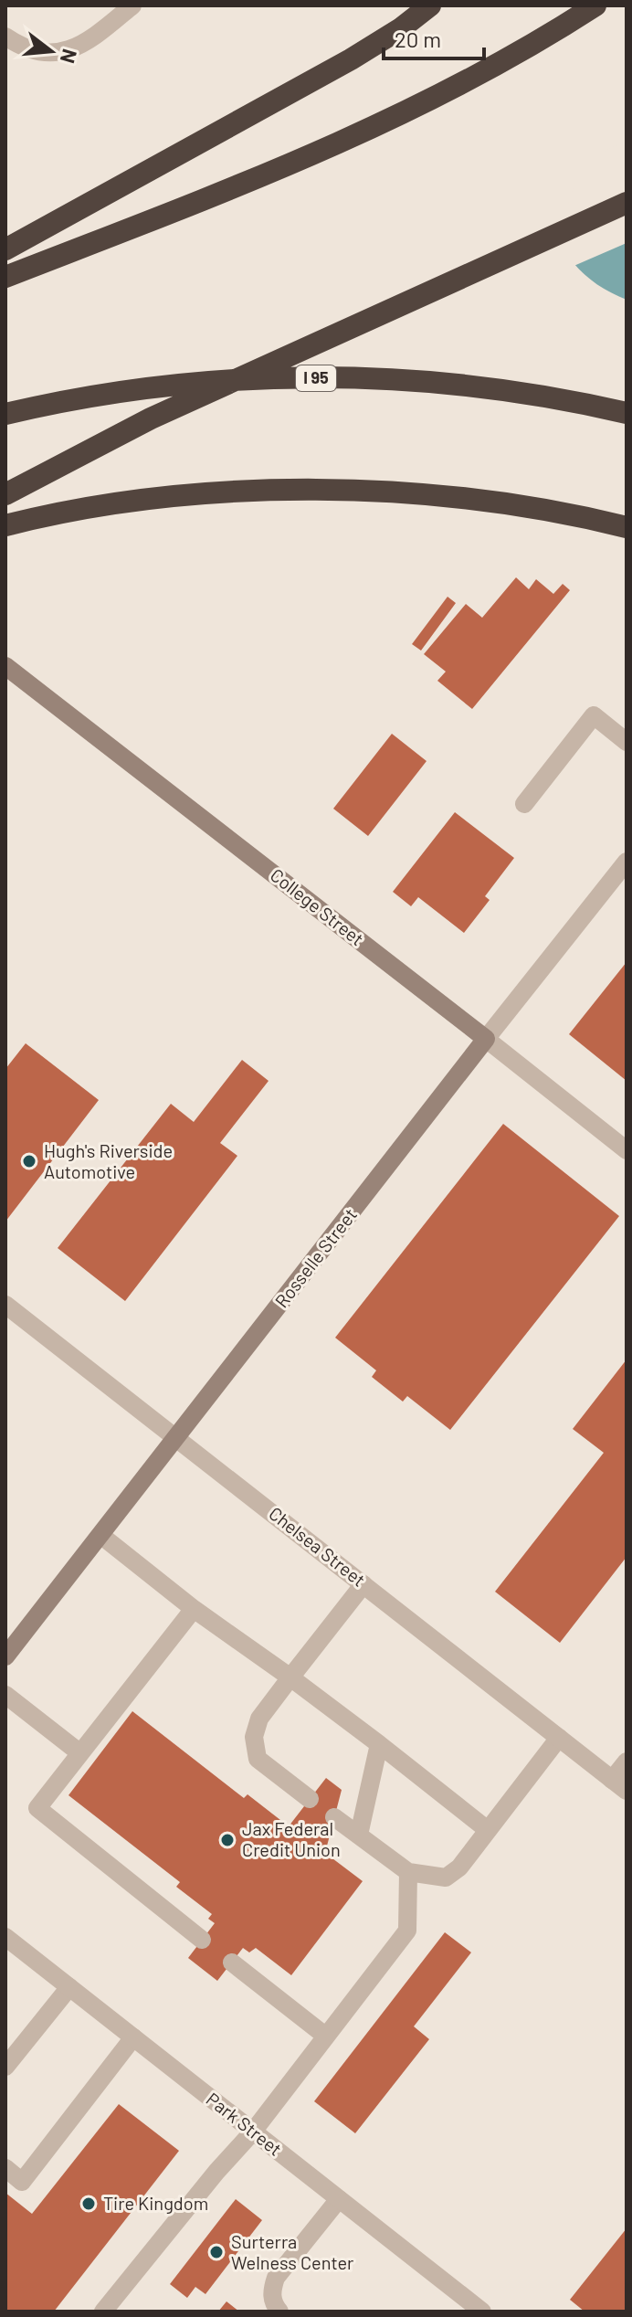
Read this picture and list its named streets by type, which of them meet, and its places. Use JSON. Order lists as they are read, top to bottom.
{
  "streets": {
    "highway": ["I 95"],
    "main road": ["College Street", "Rosselle Street"],
    "street": ["Chelsea Street", "Park Street"]
  },
  "crossings": [
    ["College Street", "Rosselle Street"],
    ["Rosselle Street", "Chelsea Street"]
  ],
  "places": [
    "Hugh's Riverside Automotive",
    "Jax Federal Credit Union",
    "Tire Kingdom",
    "Surterra Welness Center"
  ],
  "scale_bar": "20 m",
  "north": "right"
}
